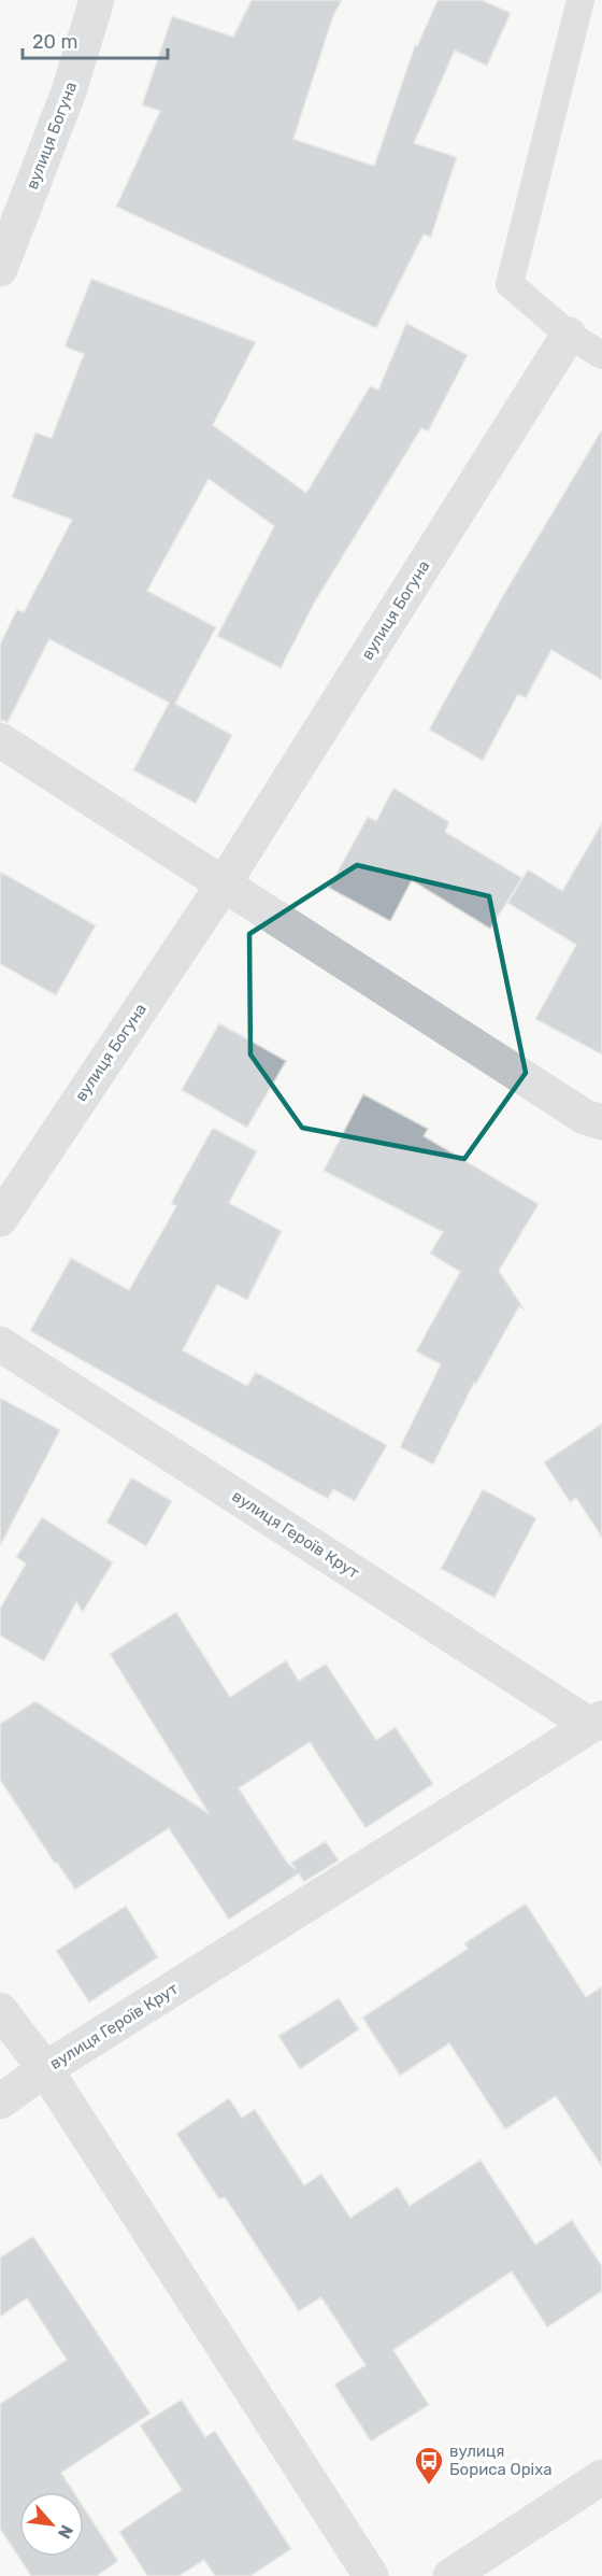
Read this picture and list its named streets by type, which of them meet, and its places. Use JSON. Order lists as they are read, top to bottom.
{
  "streets": {
    "street": ["вулиця Богуна", "вулиця Героїв Крут"]
  },
  "places": {
    "bus stop": ["вулиця Бориса Оріха"]
  },
  "scale_bar": "20 m",
  "north": "bottom right"
}
